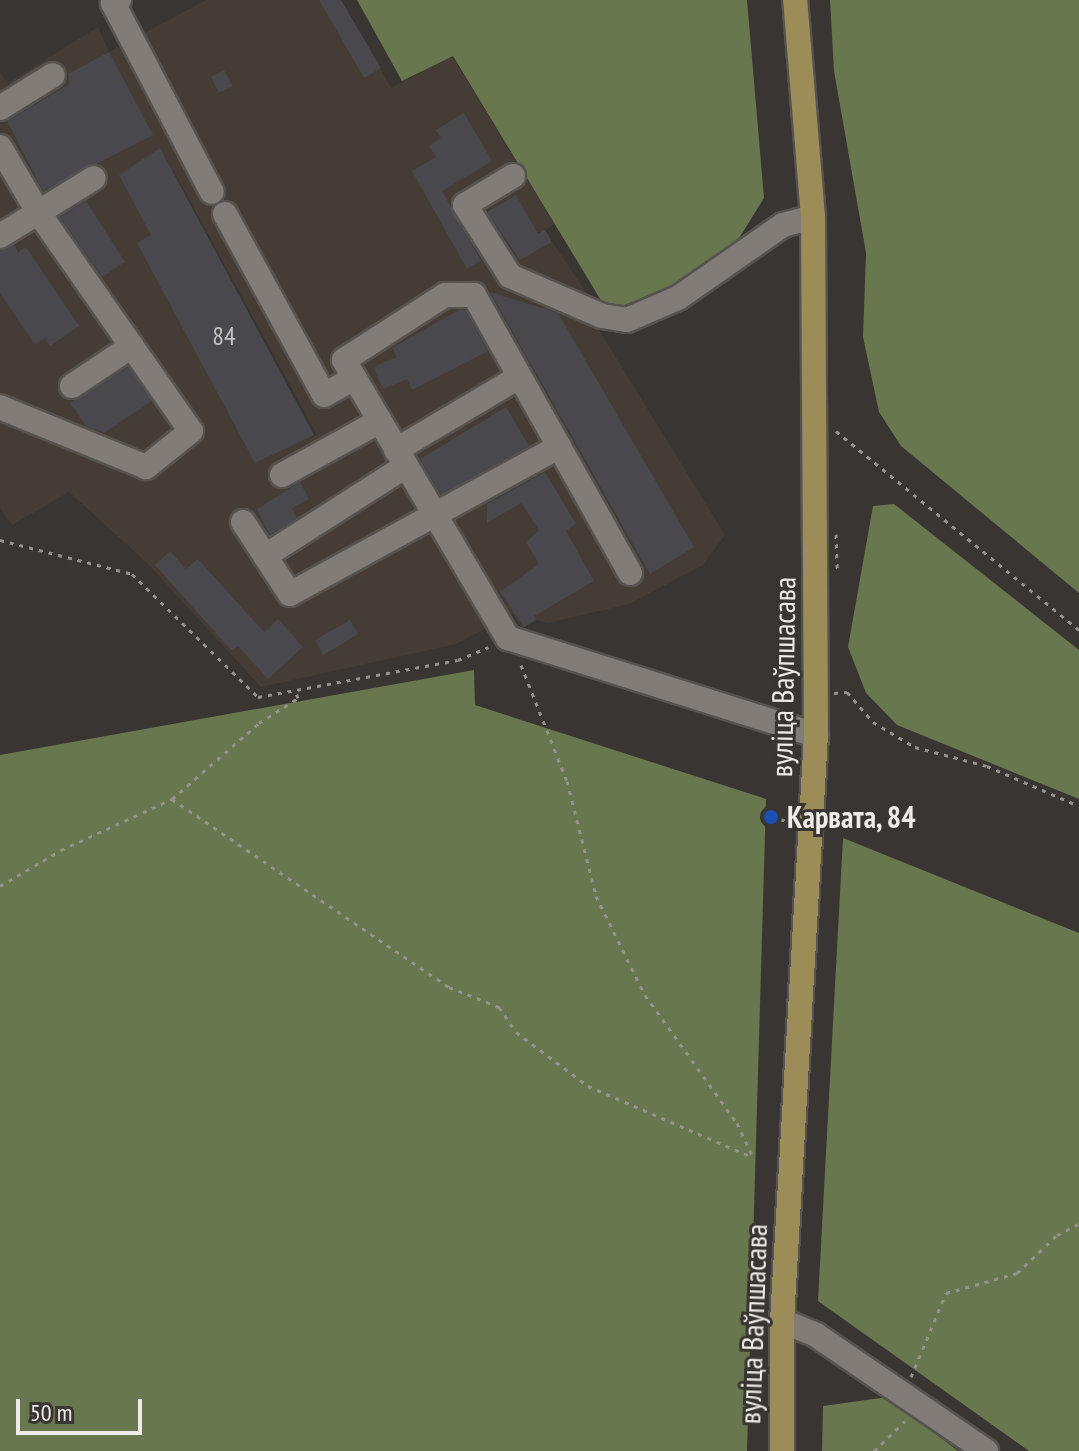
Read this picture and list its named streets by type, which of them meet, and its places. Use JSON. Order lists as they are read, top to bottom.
{
  "streets": {
    "main road": ["вуліца Ваўпшасава"]
  },
  "places": ["Карвата, 84"],
  "house_numbers": ["84"],
  "scale_bar": "50 m"
}
